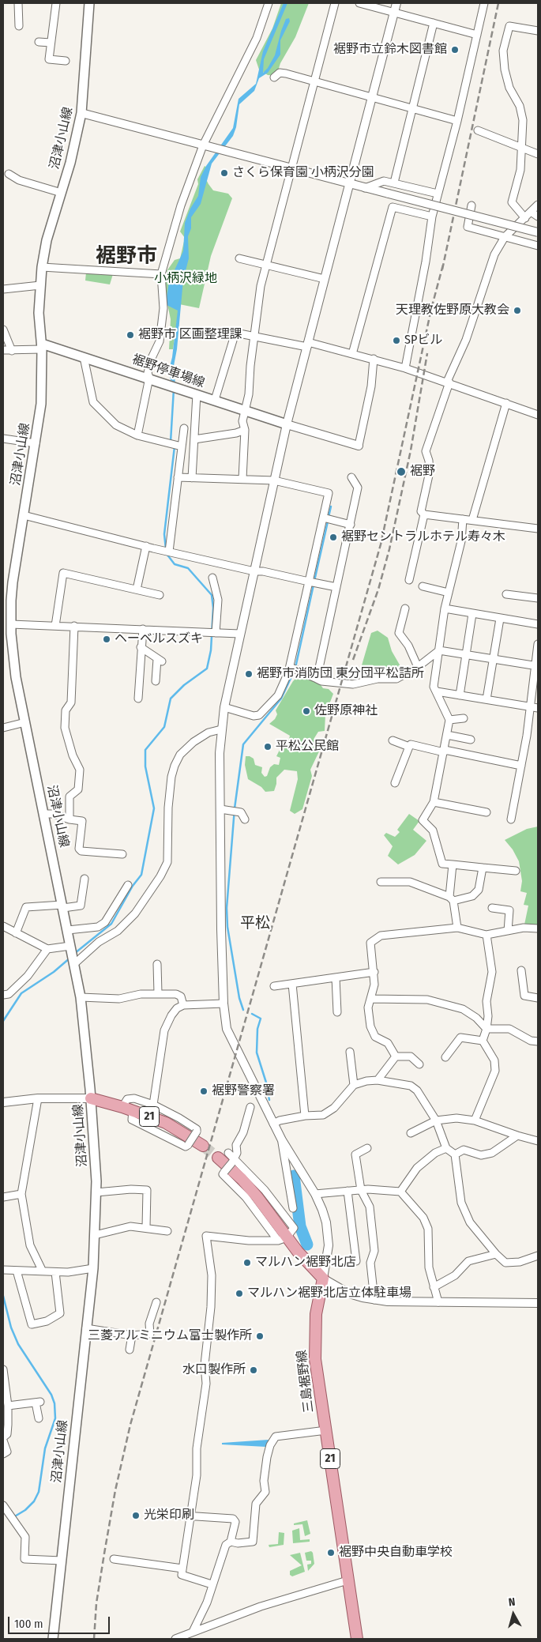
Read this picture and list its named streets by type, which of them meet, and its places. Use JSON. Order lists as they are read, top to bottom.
{
  "streets": {
    "main road": [
      "沼津小山線",
      "裾野停車場線",
      "21",
      "三島裾野線"
    ]
  },
  "crossings": [
    ["沼津小山線", "裾野停車場線"],
    ["沼津小山線", "21"]
  ],
  "districts": ["裾野市", "平松"],
  "parks": ["小柄沢緑地"],
  "places": [
    "裾野市立鈴木図書館",
    "さくら保育園 小柄沢分園",
    "天理教佐野原大教会",
    "裾野市 区画整理課",
    "SPビル",
    "裾野",
    "裾野セントラルホテル寿々木",
    "ヘーベルスズキ",
    "裾野市消防団 東分団平松詰所",
    "佐野原神社",
    "平松公民館",
    "裾野警察署",
    "マルハン裾野北店",
    "マルハン裾野北店立体駐車場",
    "三菱アルミニウム富士製作所",
    "水口製作所",
    "光栄印刷",
    "裾野中央自動車学校"
  ],
  "scale_bar": "100 m",
  "north": "top"
}
